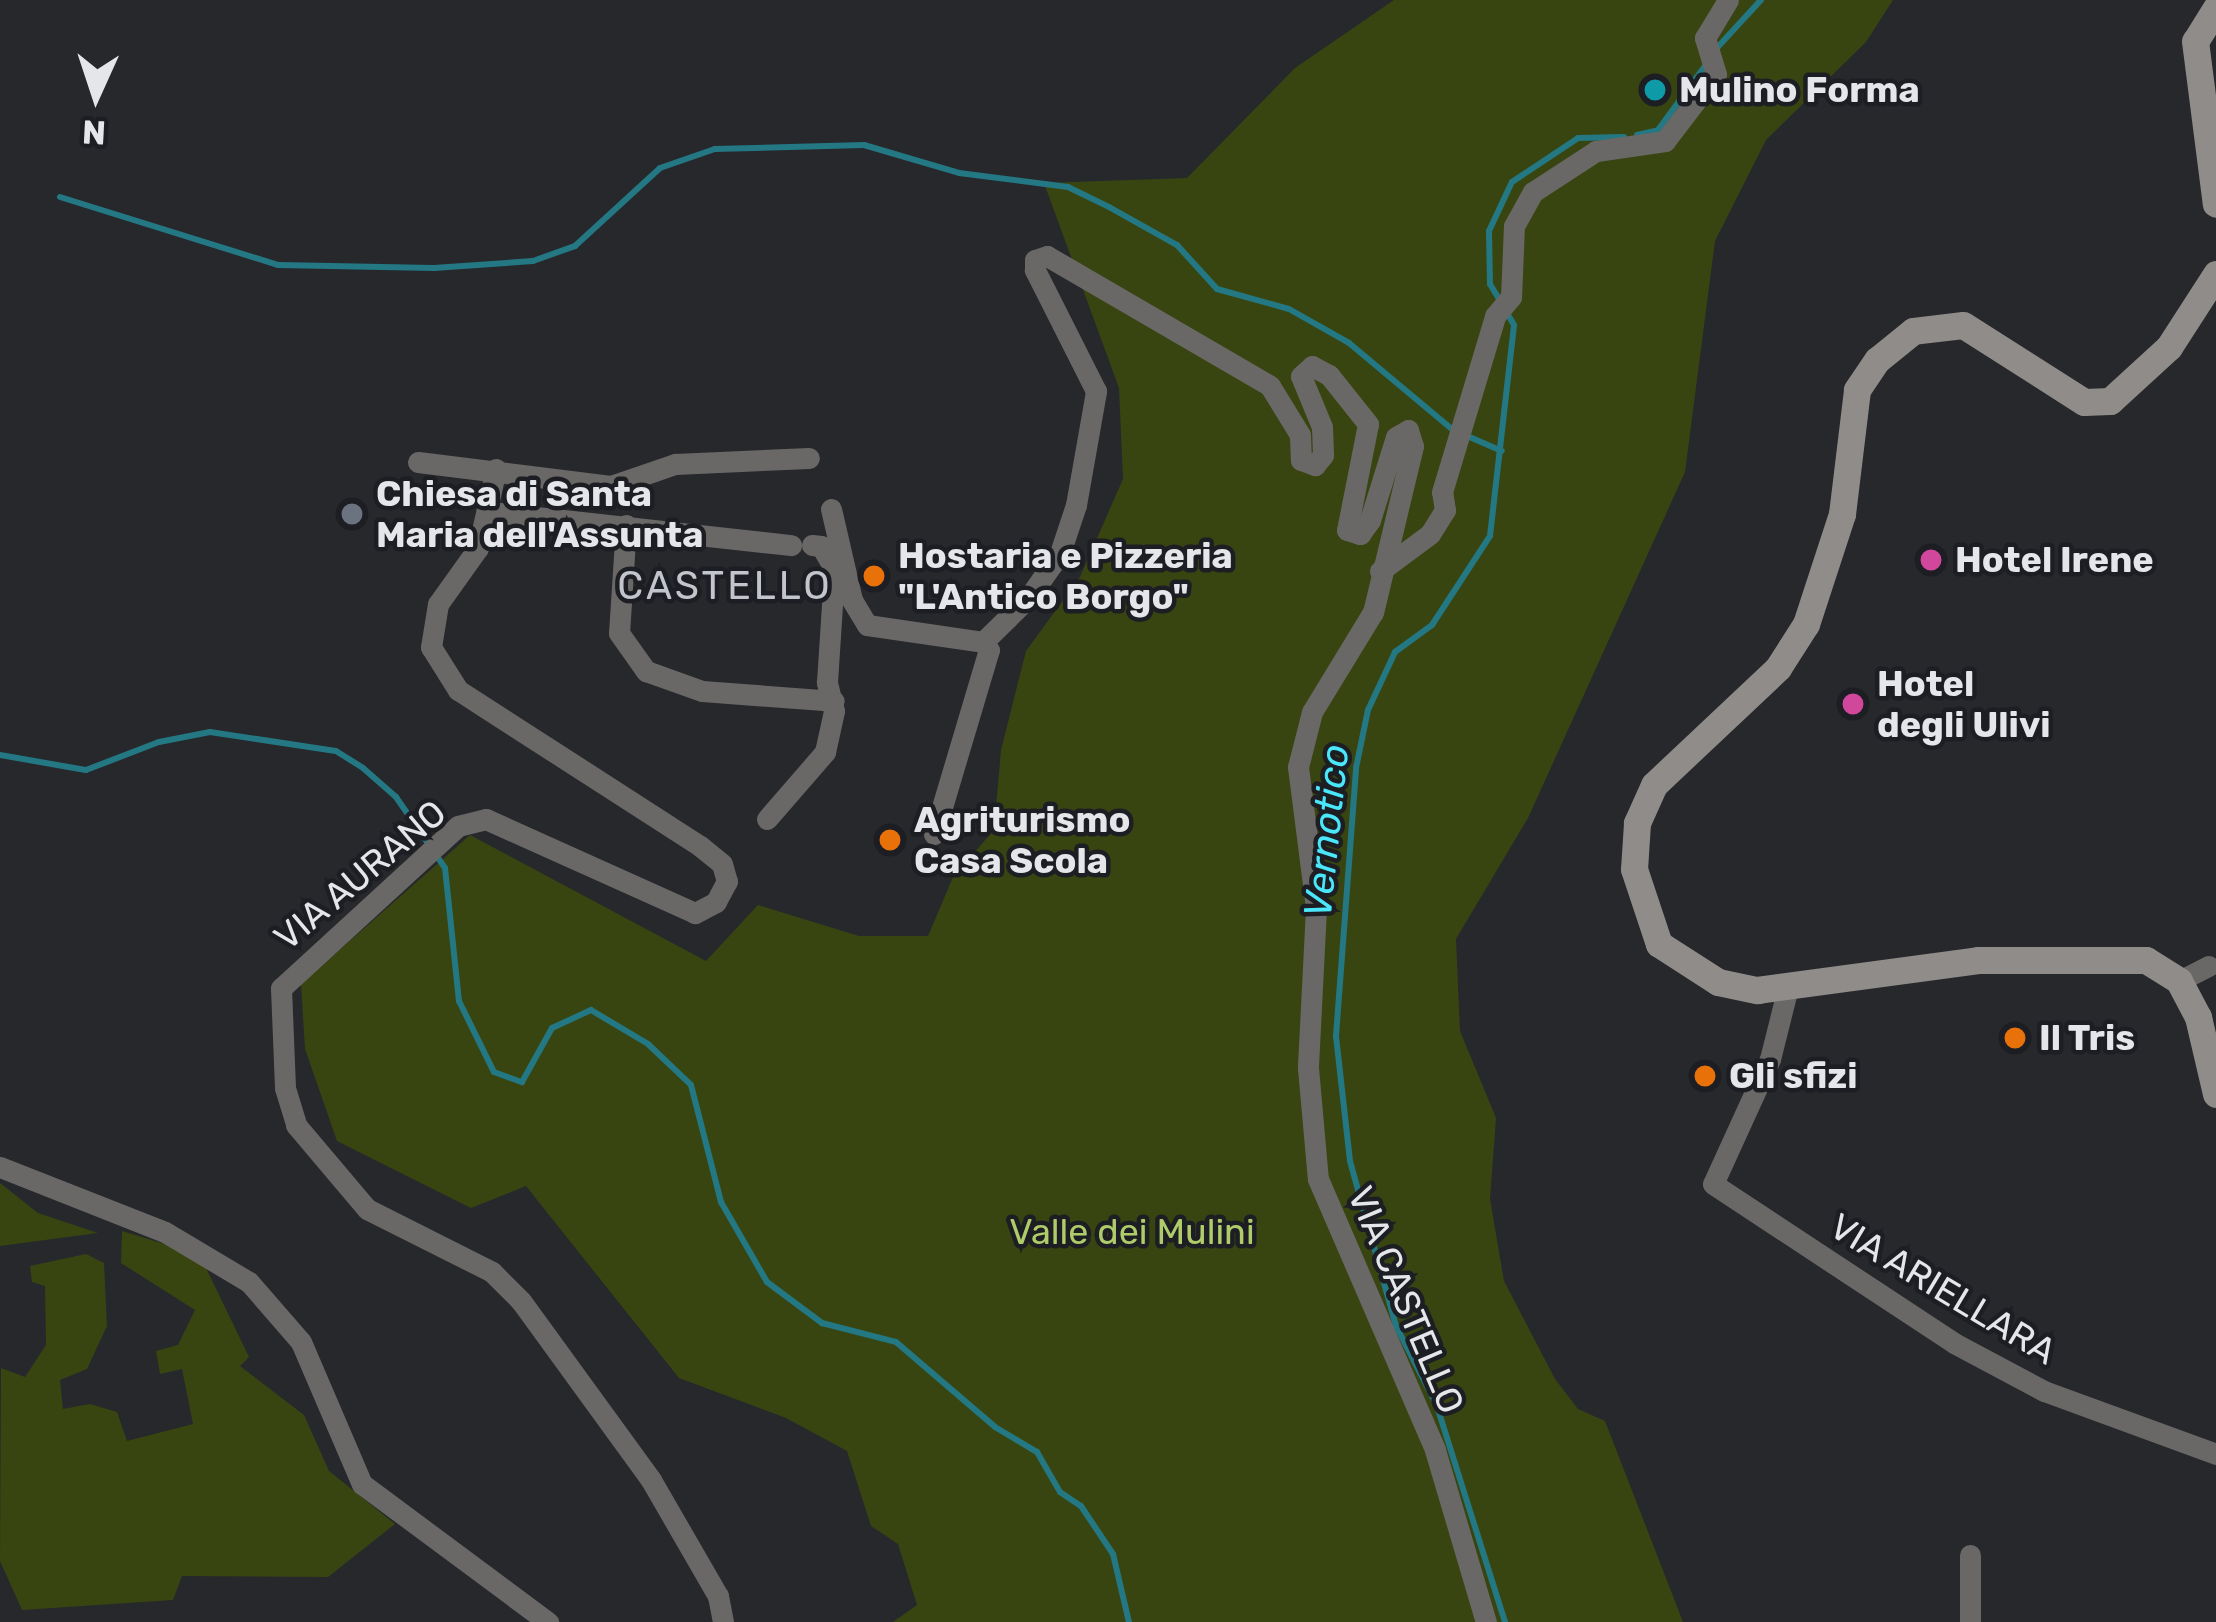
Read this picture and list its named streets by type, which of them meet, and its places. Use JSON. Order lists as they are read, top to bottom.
{
  "streets": {
    "street": ["VIA AURANO", "VIA ARIELLARA", "VIA CASTELLO"]
  },
  "districts": ["CASTELLO"],
  "water": ["Vernotico"],
  "parks": ["Valle dei Mulini"],
  "places": [
    "Mulino Forma",
    "Chiesa di Santa Maria dell'Assunta",
    "Hotel Irene",
    "Hostaria e Pizzeria \"L'Antico Borgo\"",
    "Hotel degli Ulivi",
    "Agriturismo Casa Scola",
    "Il Tris",
    "Gli sfizi"
  ],
  "north": "bottom"
}
